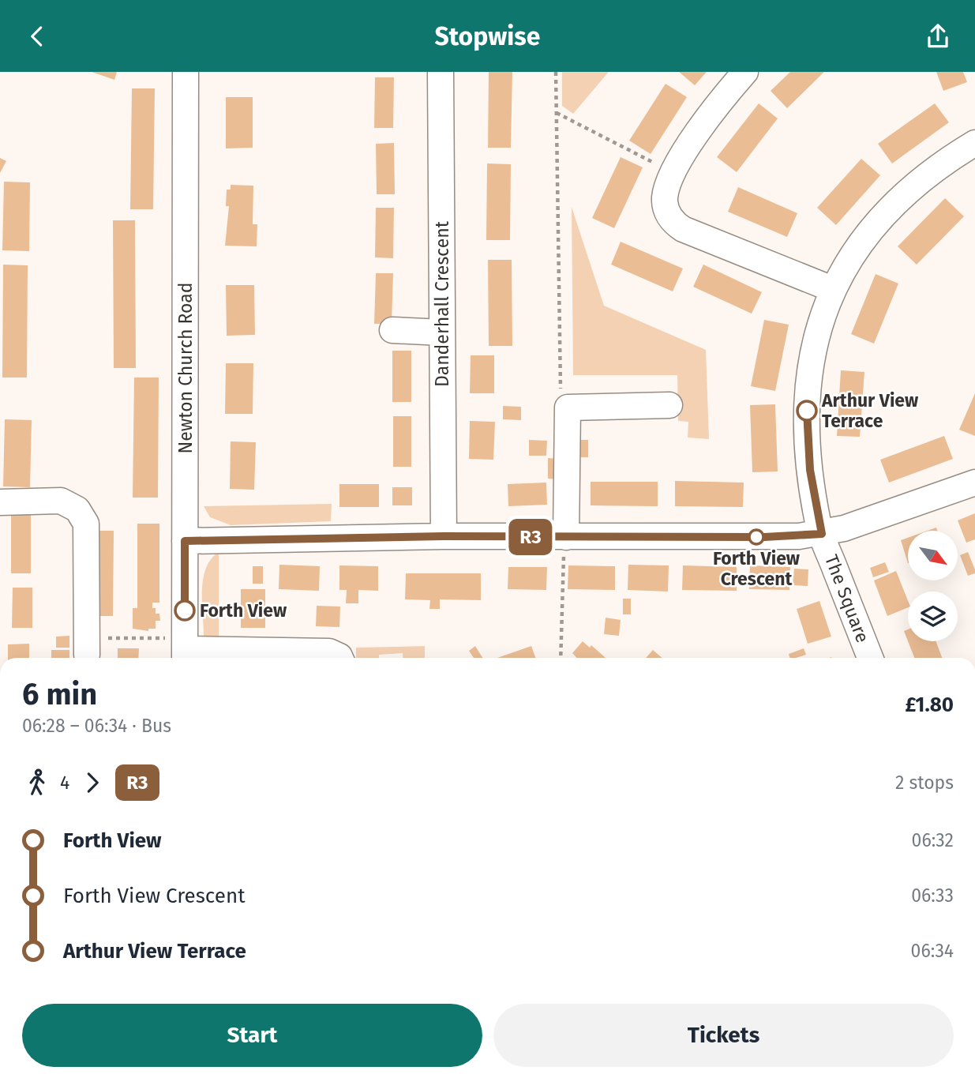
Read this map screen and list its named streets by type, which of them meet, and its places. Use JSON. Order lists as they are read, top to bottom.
{
  "streets": {
    "street": ["Danderhall Crescent", "Newton Church Road", "The Square"]
  },
  "places": ["Arthur View Terrace", "Forth View Crescent", "Forth View"],
  "lines": ["bus line R3"],
  "north": "bottom right",
  "page": {
    "header": "Stopwise",
    "on_map": "R3",
    "heading": ["6 min", "06:28 – 06:34 · Bus", "£1.80"],
    "legs": ["4", "R3", "2 stops"],
    "list": [
      {
        "name": "Forth View",
        "value": "06:32"
      },
      {
        "name": "Forth View Crescent",
        "value": "06:33"
      },
      {
        "name": "Arthur View Terrace",
        "value": "06:34"
      }
    ],
    "buttons": ["Start", "Tickets"]
  }
}
